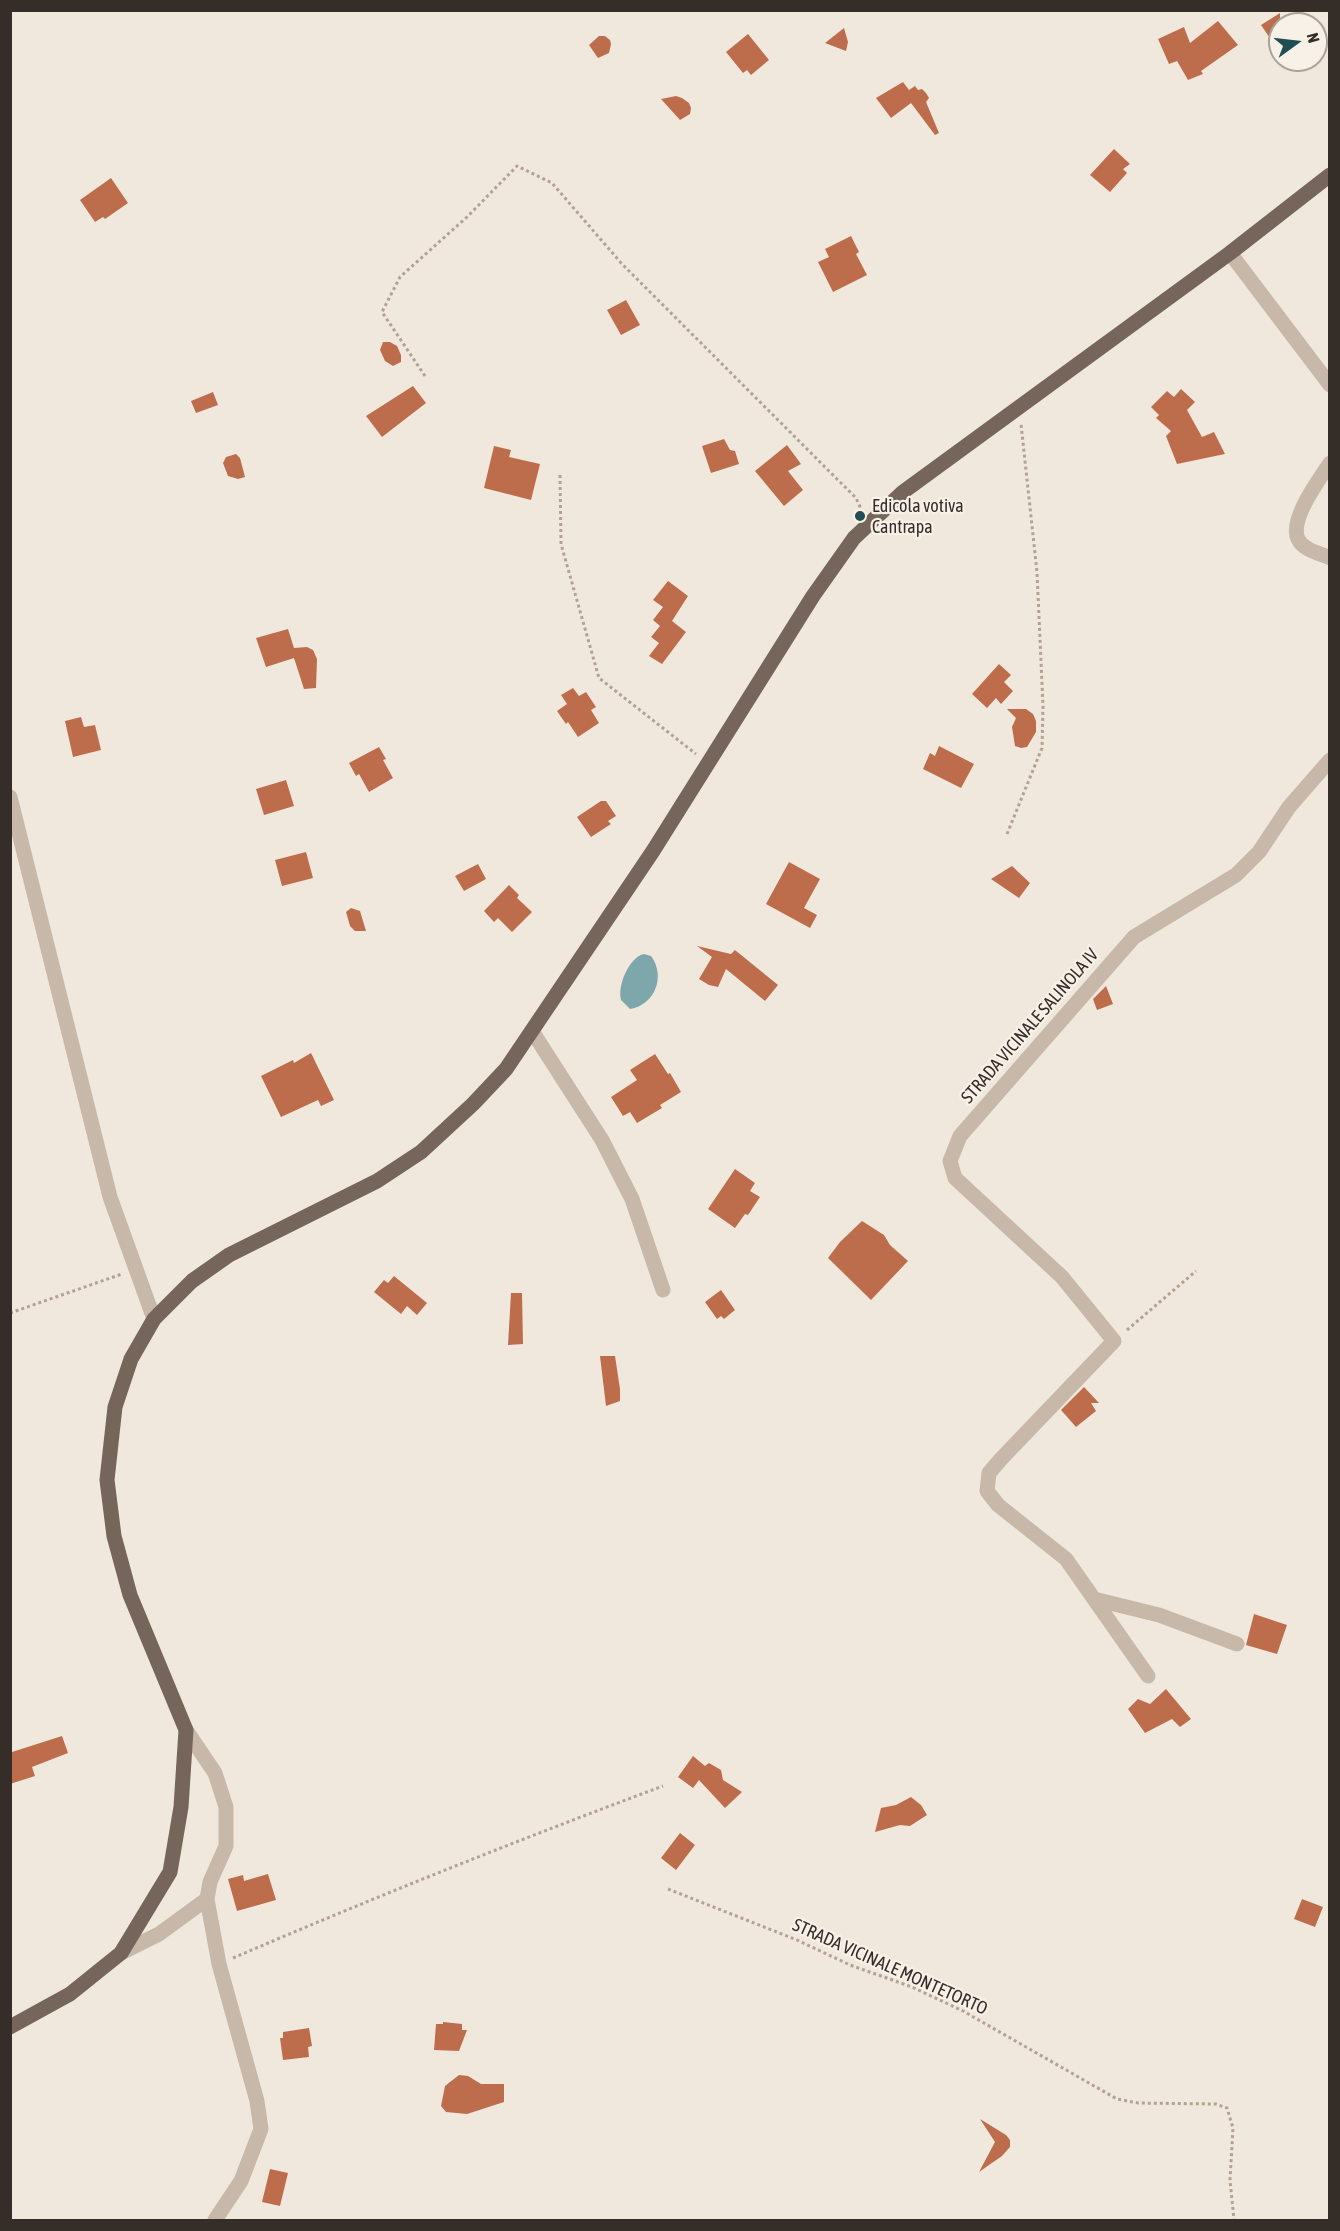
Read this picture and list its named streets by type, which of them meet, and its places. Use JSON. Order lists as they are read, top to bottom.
{
  "streets": {
    "street": ["STRADA VICINALE SALINOLA IV"],
    "path": ["STRADA VICINALE MONTETORTO"]
  },
  "places": ["Edicola votiva Cantrapa"],
  "north": "right"
}
